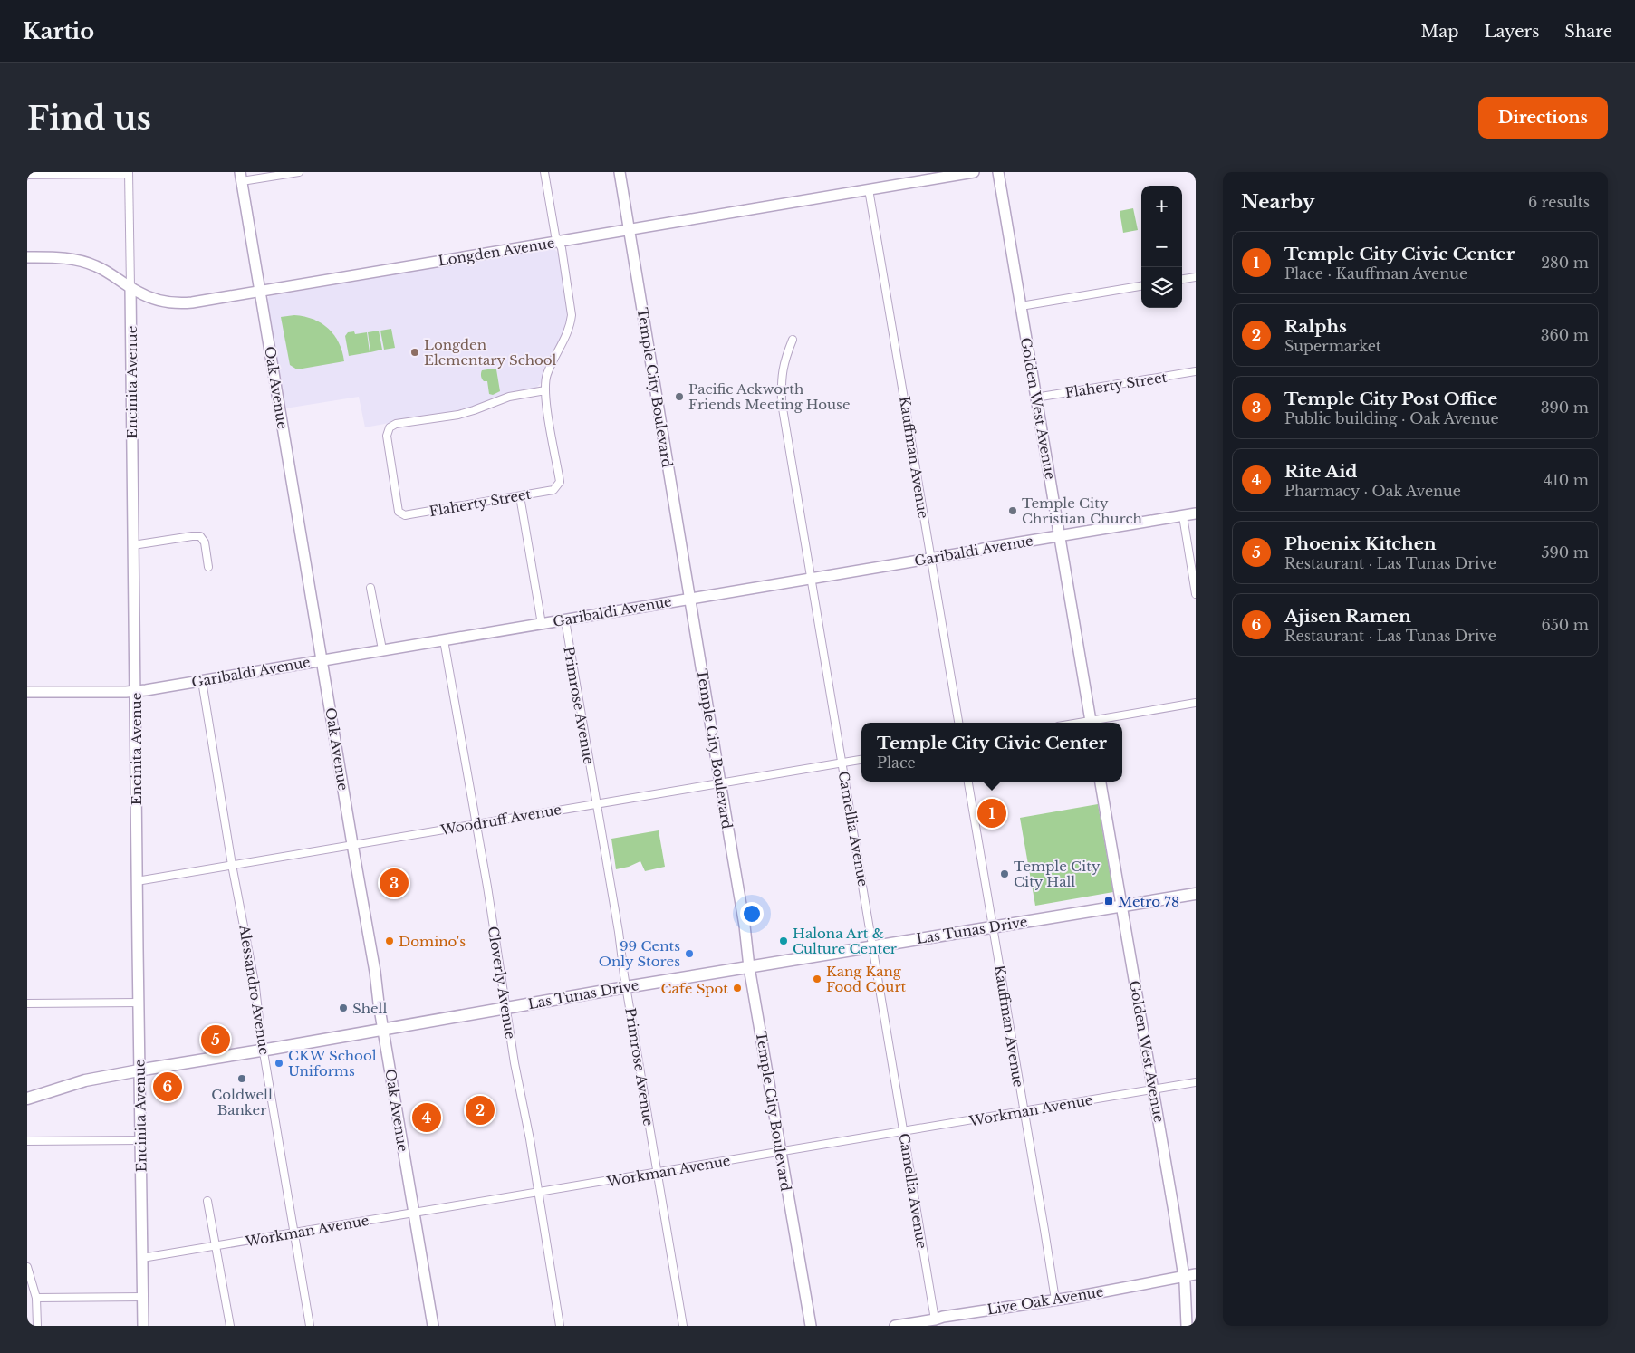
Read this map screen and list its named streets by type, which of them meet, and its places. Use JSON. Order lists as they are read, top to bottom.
{
  "streets": {
    "main road": ["Las Tunas Drive"],
    "street": [
      "Longden Avenue",
      "Encinita Avenue",
      "Flaherty Street",
      "Oak Avenue",
      "Temple City Boulevard",
      "Golden West Avenue",
      "Kauffman Avenue",
      "Garibaldi Avenue",
      "Primrose Avenue",
      "Woodruff Avenue",
      "Camellia Avenue",
      "Cloverly Avenue",
      "Alessandro Avenue",
      "Workman Avenue",
      "Live Oak Avenue"
    ]
  },
  "crossings": [
    ["Longden Avenue", "Encinita Avenue"],
    ["Longden Avenue", "Oak Avenue"],
    ["Longden Avenue", "Temple City Boulevard"],
    ["Longden Avenue", "Kauffman Avenue"],
    ["Encinita Avenue", "Garibaldi Avenue"],
    ["Encinita Avenue", "Woodruff Avenue"],
    ["Encinita Avenue", "Las Tunas Drive"],
    ["Encinita Avenue", "Workman Avenue"],
    ["Flaherty Street", "Golden West Avenue"],
    ["Oak Avenue", "Garibaldi Avenue"],
    ["Oak Avenue", "Woodruff Avenue"],
    ["Oak Avenue", "Las Tunas Drive"],
    ["Oak Avenue", "Workman Avenue"],
    ["Temple City Boulevard", "Garibaldi Avenue"],
    ["Temple City Boulevard", "Woodruff Avenue"],
    ["Temple City Boulevard", "Las Tunas Drive"],
    ["Temple City Boulevard", "Workman Avenue"],
    ["Golden West Avenue", "Garibaldi Avenue"],
    ["Golden West Avenue", "Las Tunas Drive"],
    ["Golden West Avenue", "Workman Avenue"],
    ["Golden West Avenue", "Live Oak Avenue"],
    ["Kauffman Avenue", "Garibaldi Avenue"],
    ["Kauffman Avenue", "Las Tunas Drive"],
    ["Kauffman Avenue", "Workman Avenue"],
    ["Kauffman Avenue", "Live Oak Avenue"],
    ["Garibaldi Avenue", "Primrose Avenue"],
    ["Garibaldi Avenue", "Camellia Avenue"],
    ["Garibaldi Avenue", "Cloverly Avenue"],
    ["Garibaldi Avenue", "Alessandro Avenue"],
    ["Primrose Avenue", "Woodruff Avenue"],
    ["Primrose Avenue", "Las Tunas Drive"],
    ["Primrose Avenue", "Workman Avenue"],
    ["Woodruff Avenue", "Camellia Avenue"],
    ["Woodruff Avenue", "Cloverly Avenue"],
    ["Woodruff Avenue", "Alessandro Avenue"],
    ["Camellia Avenue", "Las Tunas Drive"],
    ["Camellia Avenue", "Workman Avenue"],
    ["Camellia Avenue", "Live Oak Avenue"],
    ["Las Tunas Drive", "Cloverly Avenue"],
    ["Las Tunas Drive", "Alessandro Avenue"],
    ["Cloverly Avenue", "Workman Avenue"],
    ["Alessandro Avenue", "Workman Avenue"]
  ],
  "places": {
    "other": [
      "Longden Elementary School",
      "Pacific Ackworth Friends Meeting House",
      "Temple City Christian Church",
      "Temple City City Hall",
      "Domino's",
      "Halona Art & Culture Center",
      "99 Cents Only Stores",
      "Kang Kang Food Court",
      "Cafe Spot",
      "Shell",
      "CKW School Uniforms",
      "Coldwell Banker"
    ],
    "transit": ["Metro 78"]
  },
  "page": {
    "header": "Kartio",
    "nav": ["Map", "Layers", "Share"],
    "buttons": "Directions",
    "title": "Find us",
    "heading": ["Nearby", "6 results"],
    "map_buttons": ["+", "−"],
    "list": [
      {
        "mark": "1",
        "name": "Temple City Civic Center",
        "note": "Place · Kauffman Avenue",
        "value": "280 m"
      },
      {
        "mark": "2",
        "name": "Ralphs",
        "note": "Supermarket",
        "value": "360 m"
      },
      {
        "mark": "3",
        "name": "Temple City Post Office",
        "note": "Public building · Oak Avenue",
        "value": "390 m"
      },
      {
        "mark": "4",
        "name": "Rite Aid",
        "note": "Pharmacy · Oak Avenue",
        "value": "410 m"
      },
      {
        "mark": "5",
        "name": "Phoenix Kitchen",
        "note": "Restaurant · Las Tunas Drive",
        "value": "590 m"
      },
      {
        "mark": "6",
        "name": "Ajisen Ramen",
        "note": "Restaurant · Las Tunas Drive",
        "value": "650 m"
      }
    ],
    "popup": ["Temple City Civic Center", "Place"],
    "pins": [
      "1",
      "3",
      "5",
      "6",
      "2",
      "4"
    ]
  }
}
